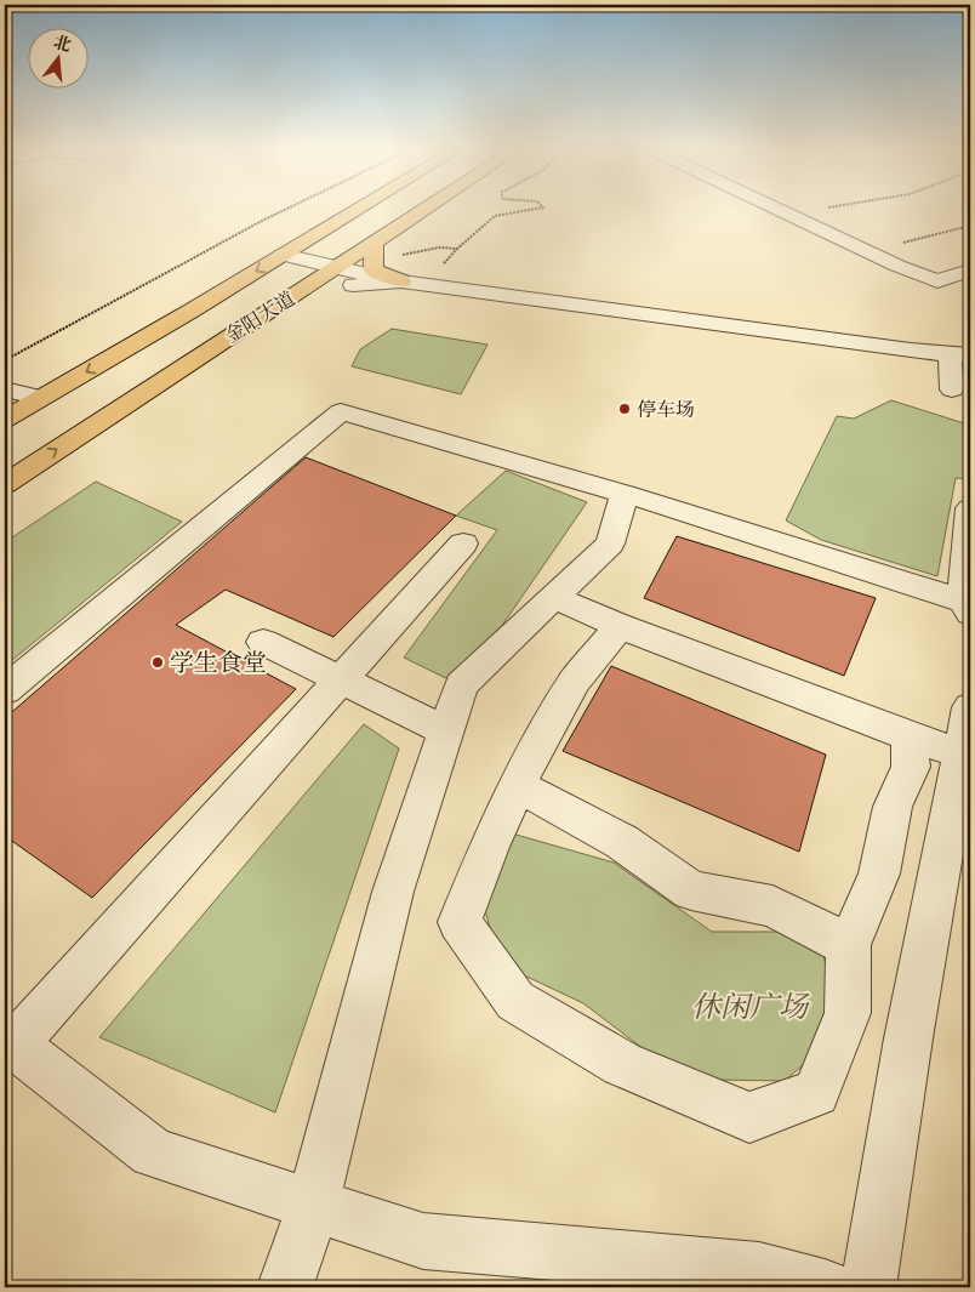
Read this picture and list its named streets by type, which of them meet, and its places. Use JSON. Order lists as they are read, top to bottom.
{
  "streets": {
    "main road": ["金阳大道"]
  },
  "parks": ["休闲广场"],
  "places": ["停车场", "学生食堂"],
  "north": "top"
}
